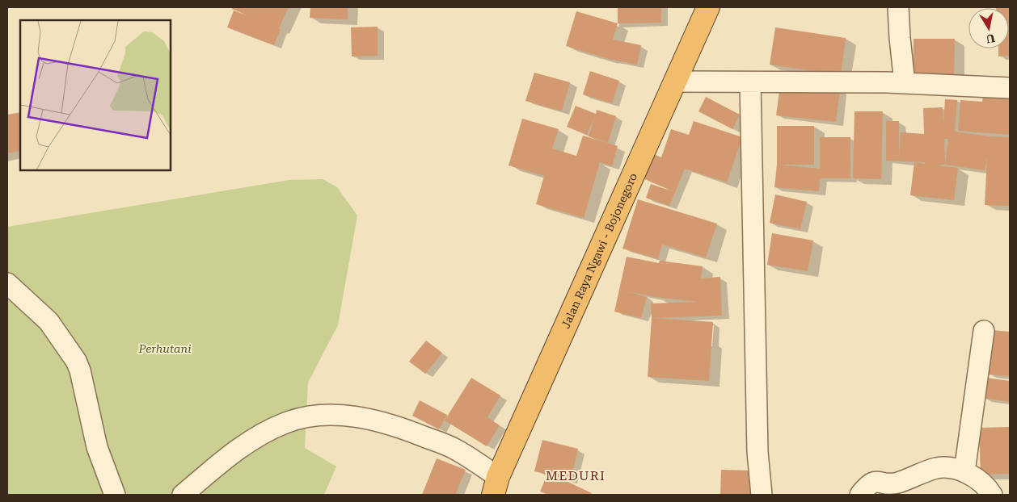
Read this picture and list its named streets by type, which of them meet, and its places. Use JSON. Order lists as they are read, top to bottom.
{
  "streets": {
    "highway": ["Jalan Raya Ngawi - Bojonegoro"]
  },
  "districts": ["MEDURI"],
  "parks": ["Perhutani"],
  "north": "bottom"
}
